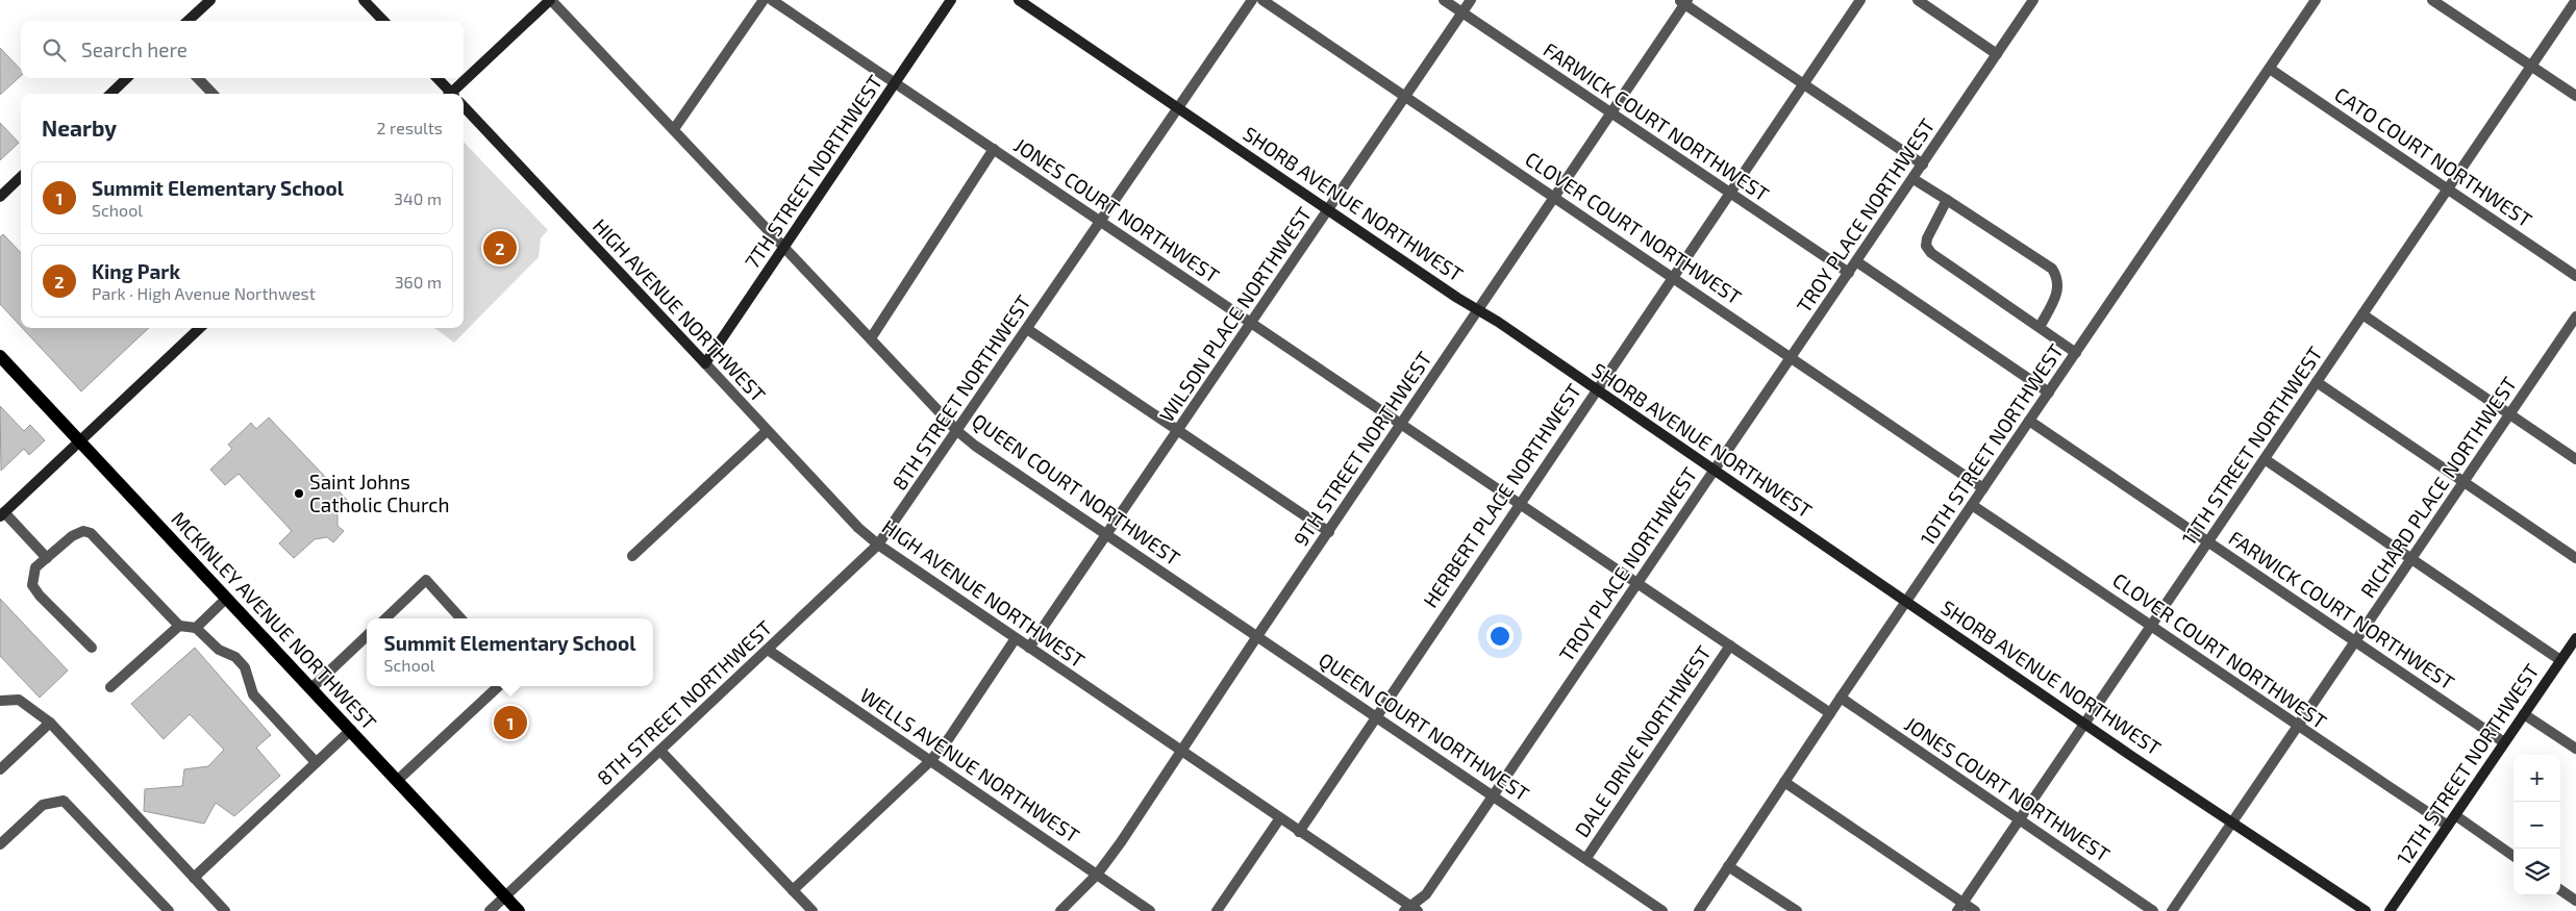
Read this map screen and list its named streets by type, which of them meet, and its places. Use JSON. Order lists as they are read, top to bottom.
{
  "streets": {
    "main road": ["MCKINLEY AVENUE NORTHWEST"],
    "street": [
      "FARWICK COURT NORTHWEST",
      "CATO COURT NORTHWEST",
      "7TH STREET NORTHWEST",
      "SHORB AVENUE NORTHWEST",
      "JONES COURT NORTHWEST",
      "TROY PLACE NORTHWEST",
      "CLOVER COURT NORTHWEST",
      "HIGH AVENUE NORTHWEST",
      "WILSON PLACE NORTHWEST",
      "8TH STREET NORTHWEST",
      "10TH STREET NORTHWEST",
      "11TH STREET NORTHWEST",
      "9TH STREET NORTHWEST",
      "RICHARD PLACE NORTHWEST",
      "QUEEN COURT NORTHWEST",
      "HERBERT PLACE NORTHWEST",
      "DALE DRIVE NORTHWEST",
      "12TH STREET NORTHWEST",
      "WELLS AVENUE NORTHWEST"
    ]
  },
  "crossings": [
    ["FARWICK COURT NORTHWEST", "TROY PLACE NORTHWEST"],
    ["FARWICK COURT NORTHWEST", "WILSON PLACE NORTHWEST"],
    ["FARWICK COURT NORTHWEST", "10TH STREET NORTHWEST"],
    ["FARWICK COURT NORTHWEST", "11TH STREET NORTHWEST"],
    ["FARWICK COURT NORTHWEST", "9TH STREET NORTHWEST"],
    ["FARWICK COURT NORTHWEST", "RICHARD PLACE NORTHWEST"],
    ["FARWICK COURT NORTHWEST", "HERBERT PLACE NORTHWEST"],
    ["FARWICK COURT NORTHWEST", "12TH STREET NORTHWEST"],
    ["CATO COURT NORTHWEST", "10TH STREET NORTHWEST"],
    ["CATO COURT NORTHWEST", "11TH STREET NORTHWEST"],
    ["7TH STREET NORTHWEST", "JONES COURT NORTHWEST"],
    ["7TH STREET NORTHWEST", "HIGH AVENUE NORTHWEST"],
    ["7TH STREET NORTHWEST", "QUEEN COURT NORTHWEST"],
    ["SHORB AVENUE NORTHWEST", "TROY PLACE NORTHWEST"],
    ["SHORB AVENUE NORTHWEST", "WILSON PLACE NORTHWEST"],
    ["SHORB AVENUE NORTHWEST", "8TH STREET NORTHWEST"],
    ["SHORB AVENUE NORTHWEST", "10TH STREET NORTHWEST"],
    ["SHORB AVENUE NORTHWEST", "11TH STREET NORTHWEST"],
    ["SHORB AVENUE NORTHWEST", "9TH STREET NORTHWEST"],
    ["SHORB AVENUE NORTHWEST", "RICHARD PLACE NORTHWEST"],
    ["SHORB AVENUE NORTHWEST", "HERBERT PLACE NORTHWEST"],
    ["JONES COURT NORTHWEST", "TROY PLACE NORTHWEST"],
    ["JONES COURT NORTHWEST", "WILSON PLACE NORTHWEST"],
    ["JONES COURT NORTHWEST", "8TH STREET NORTHWEST"],
    ["JONES COURT NORTHWEST", "10TH STREET NORTHWEST"],
    ["JONES COURT NORTHWEST", "11TH STREET NORTHWEST"],
    ["JONES COURT NORTHWEST", "9TH STREET NORTHWEST"],
    ["JONES COURT NORTHWEST", "HERBERT PLACE NORTHWEST"],
    ["JONES COURT NORTHWEST", "DALE DRIVE NORTHWEST"],
    ["TROY PLACE NORTHWEST", "CLOVER COURT NORTHWEST"],
    ["TROY PLACE NORTHWEST", "HIGH AVENUE NORTHWEST"],
    ["TROY PLACE NORTHWEST", "QUEEN COURT NORTHWEST"],
    ["CLOVER COURT NORTHWEST", "WILSON PLACE NORTHWEST"],
    ["CLOVER COURT NORTHWEST", "10TH STREET NORTHWEST"],
    ["CLOVER COURT NORTHWEST", "11TH STREET NORTHWEST"],
    ["CLOVER COURT NORTHWEST", "9TH STREET NORTHWEST"],
    ["CLOVER COURT NORTHWEST", "RICHARD PLACE NORTHWEST"],
    ["CLOVER COURT NORTHWEST", "HERBERT PLACE NORTHWEST"],
    ["CLOVER COURT NORTHWEST", "12TH STREET NORTHWEST"],
    ["HIGH AVENUE NORTHWEST", "WILSON PLACE NORTHWEST"],
    ["HIGH AVENUE NORTHWEST", "8TH STREET NORTHWEST"],
    ["HIGH AVENUE NORTHWEST", "9TH STREET NORTHWEST"],
    ["HIGH AVENUE NORTHWEST", "HERBERT PLACE NORTHWEST"],
    ["WILSON PLACE NORTHWEST", "QUEEN COURT NORTHWEST"],
    ["8TH STREET NORTHWEST", "QUEEN COURT NORTHWEST"],
    ["8TH STREET NORTHWEST", "MCKINLEY AVENUE NORTHWEST"],
    ["8TH STREET NORTHWEST", "WELLS AVENUE NORTHWEST"],
    ["9TH STREET NORTHWEST", "QUEEN COURT NORTHWEST"],
    ["9TH STREET NORTHWEST", "WELLS AVENUE NORTHWEST"],
    ["QUEEN COURT NORTHWEST", "HERBERT PLACE NORTHWEST"],
    ["QUEEN COURT NORTHWEST", "DALE DRIVE NORTHWEST"]
  ],
  "places": ["Saint Johns Catholic Church"],
  "page": {
    "search": "Search here",
    "heading": ["Nearby", "2 results"],
    "list": [
      {
        "mark": "1",
        "name": "Summit Elementary School",
        "note": "School",
        "value": "340 m"
      },
      {
        "mark": "2",
        "name": "King Park",
        "note": "Park · High Avenue Northwest",
        "value": "360 m"
      }
    ],
    "pins": ["2", "1"],
    "popup": ["Summit Elementary School", "School"],
    "map_buttons": ["+", "−"]
  }
}
